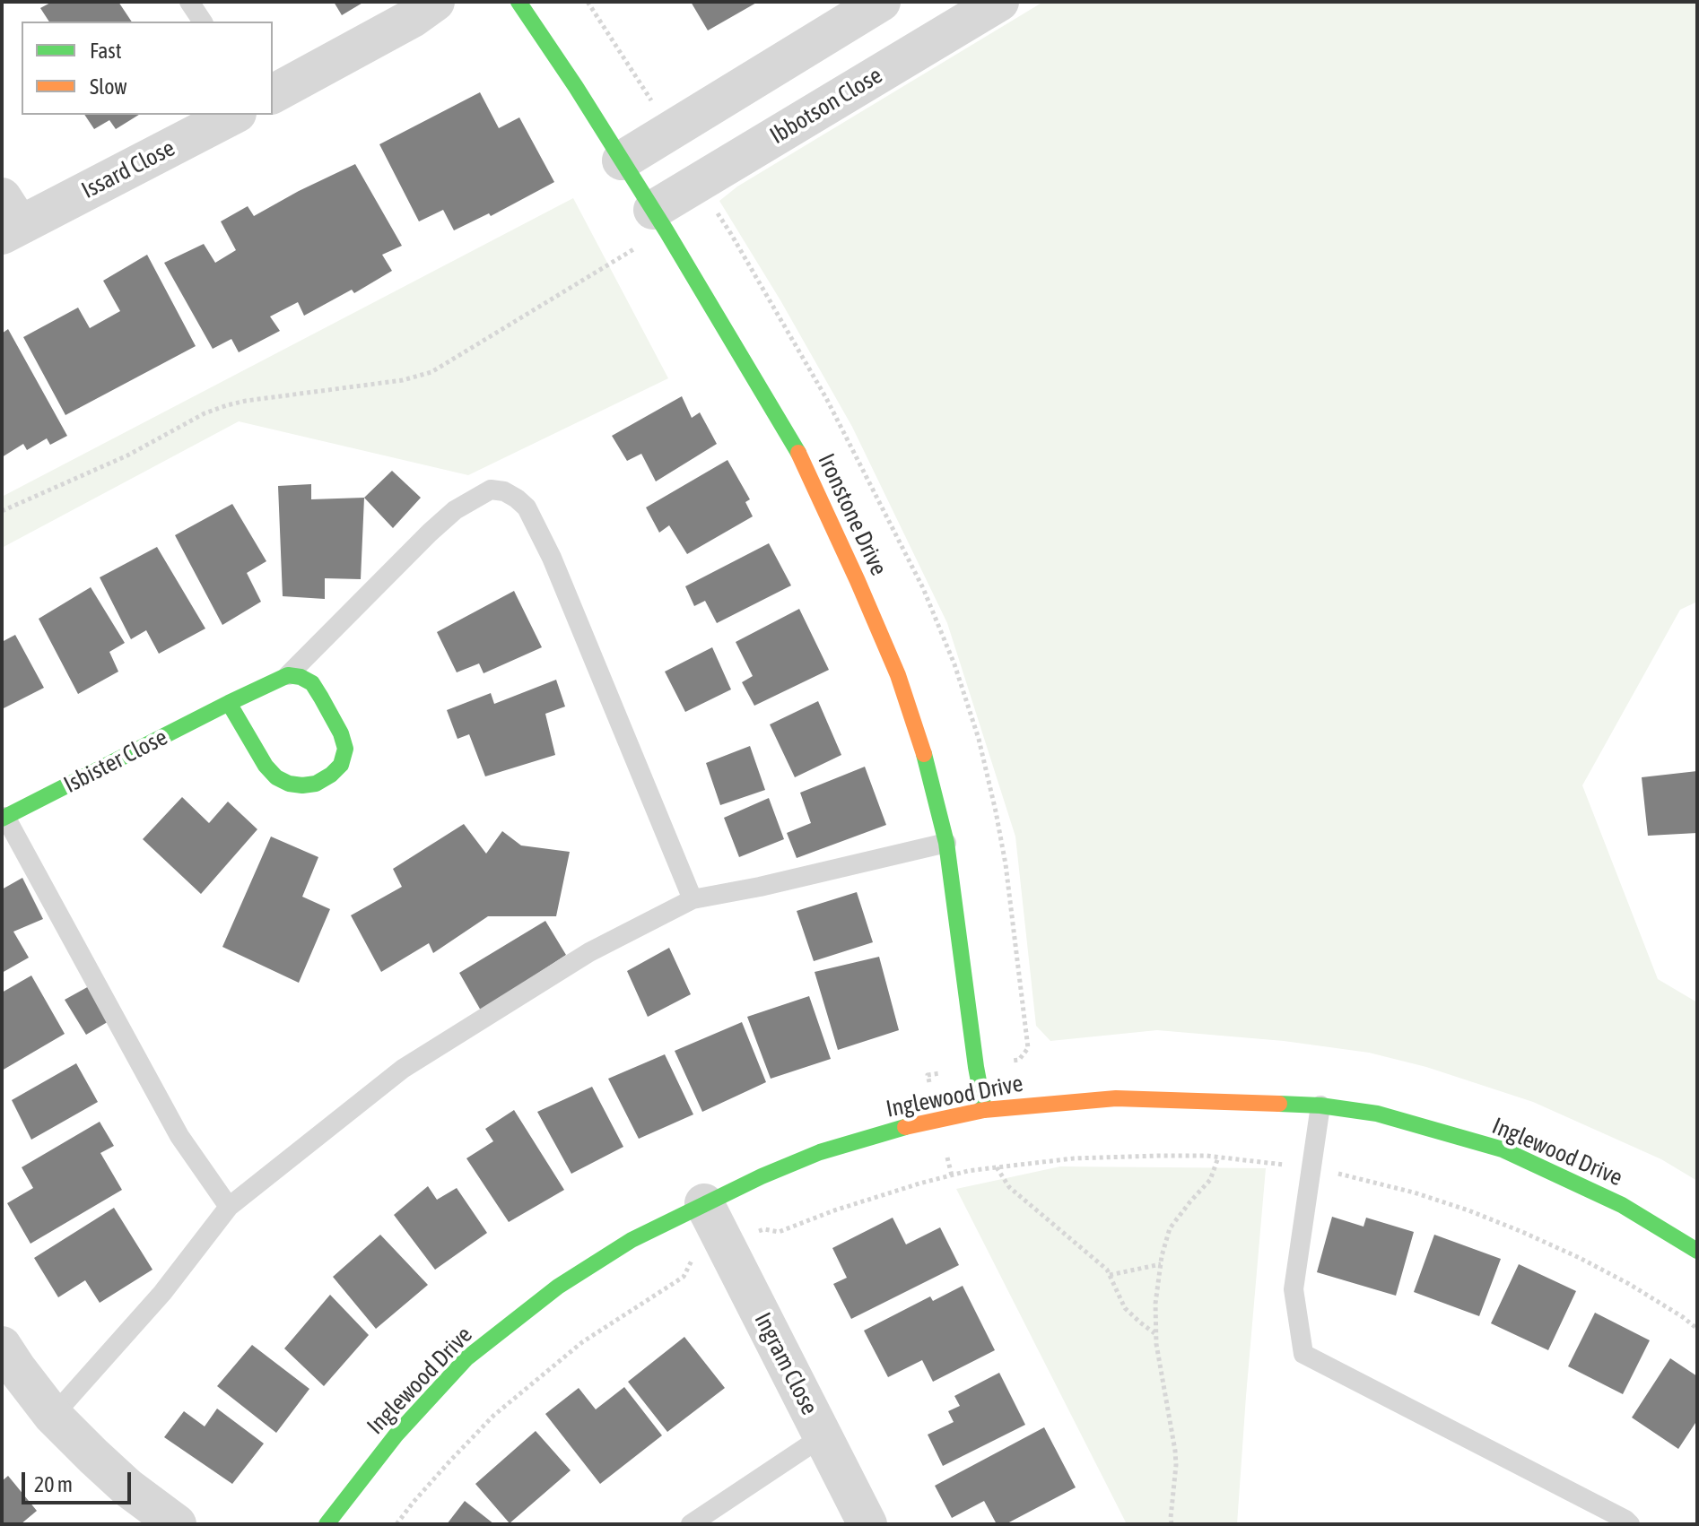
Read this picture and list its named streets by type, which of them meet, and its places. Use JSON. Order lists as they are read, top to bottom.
{
  "streets": {
    "street": [
      "Ibbotson Close",
      "Issard Close",
      "Ironstone Drive",
      "Isbister Close",
      "Inglewood Drive",
      "Ingram Close"
    ]
  },
  "crossings": [
    ["Ibbotson Close", "Ironstone Drive"],
    ["Ironstone Drive", "Inglewood Drive"],
    ["Inglewood Drive", "Ingram Close"]
  ],
  "legend": ["Fast", "Slow"],
  "scale_bar": "20 m"
}
